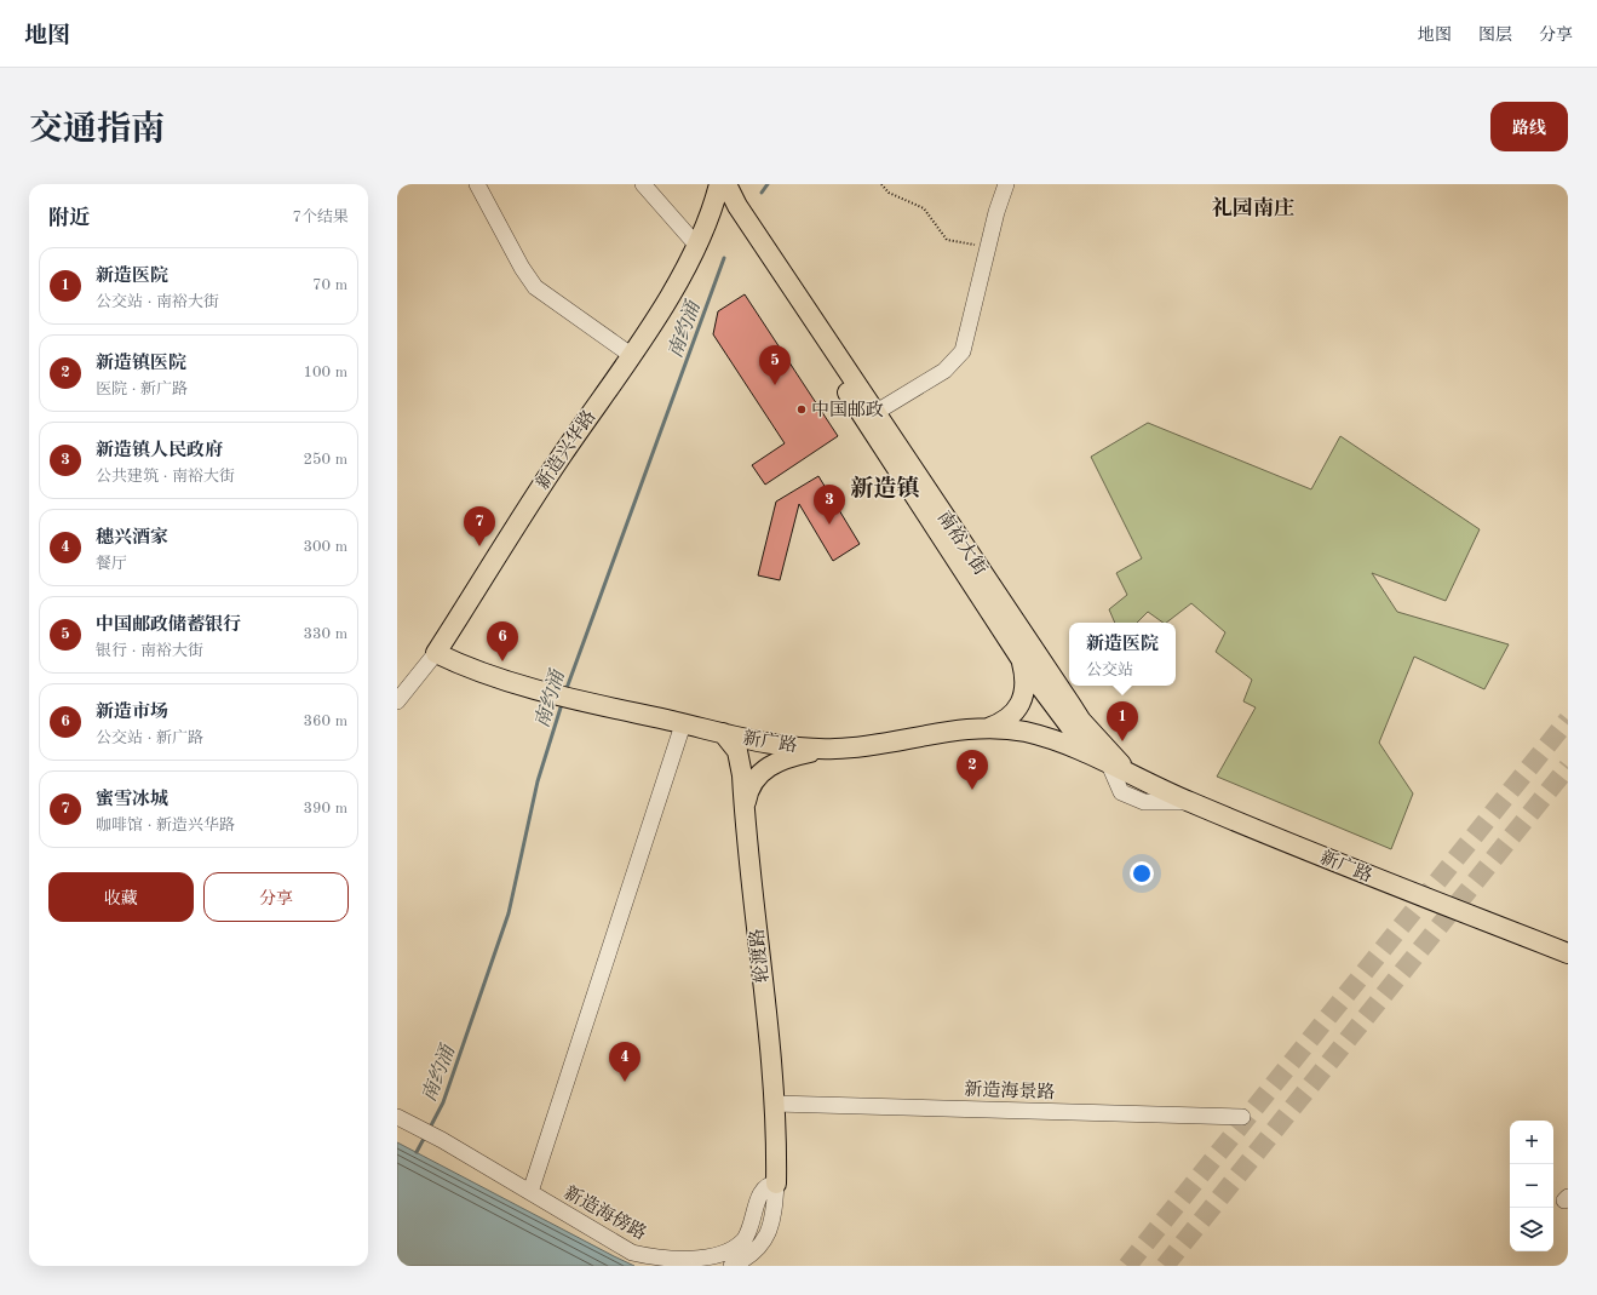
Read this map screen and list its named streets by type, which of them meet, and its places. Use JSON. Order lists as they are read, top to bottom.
{
  "streets": {
    "main road": [
      "新造兴华路",
      "南裕大街",
      "新广路",
      "轮渡路"
    ],
    "street": ["新造海景路", "新造海傍路"]
  },
  "crossings": [
    ["新造兴华路", "南裕大街"],
    ["新造兴华路", "新广路"],
    ["南裕大街", "新广路"],
    ["新广路", "轮渡路"],
    ["轮渡路", "新造海景路"],
    ["轮渡路", "新造海傍路"]
  ],
  "districts": ["礼园南庄", "新造镇"],
  "water": ["南约涌"],
  "places": ["中国邮政"],
  "page": {
    "header": "地图",
    "nav": ["地图", "图层", "分享"],
    "title": "交通指南",
    "buttons": [
      "路线",
      ["收藏", "分享"]
    ],
    "heading": ["附近", "7个结果"],
    "list": [
      {
        "mark": "1",
        "name": "新造医院",
        "note": "公交站 · 南裕大街",
        "value": "70 m"
      },
      {
        "mark": "2",
        "name": "新造镇医院",
        "note": "医院 · 新广路",
        "value": "100 m"
      },
      {
        "mark": "3",
        "name": "新造镇人民政府",
        "note": "公共建筑 · 南裕大街",
        "value": "250 m"
      },
      {
        "mark": "4",
        "name": "穗兴酒家",
        "note": "餐厅",
        "value": "300 m"
      },
      {
        "mark": "5",
        "name": "中国邮政储蓄银行",
        "note": "银行 · 南裕大街",
        "value": "330 m"
      },
      {
        "mark": "6",
        "name": "新造市场",
        "note": "公交站 · 新广路",
        "value": "360 m"
      },
      {
        "mark": "7",
        "name": "蜜雪冰城",
        "note": "咖啡馆 · 新造兴华路",
        "value": "390 m"
      }
    ],
    "pins": [
      "5",
      "3",
      "7",
      "6",
      "1",
      "2",
      "4"
    ],
    "popup": ["新造医院", "公交站"],
    "map_buttons": ["+", "−"]
  }
}
